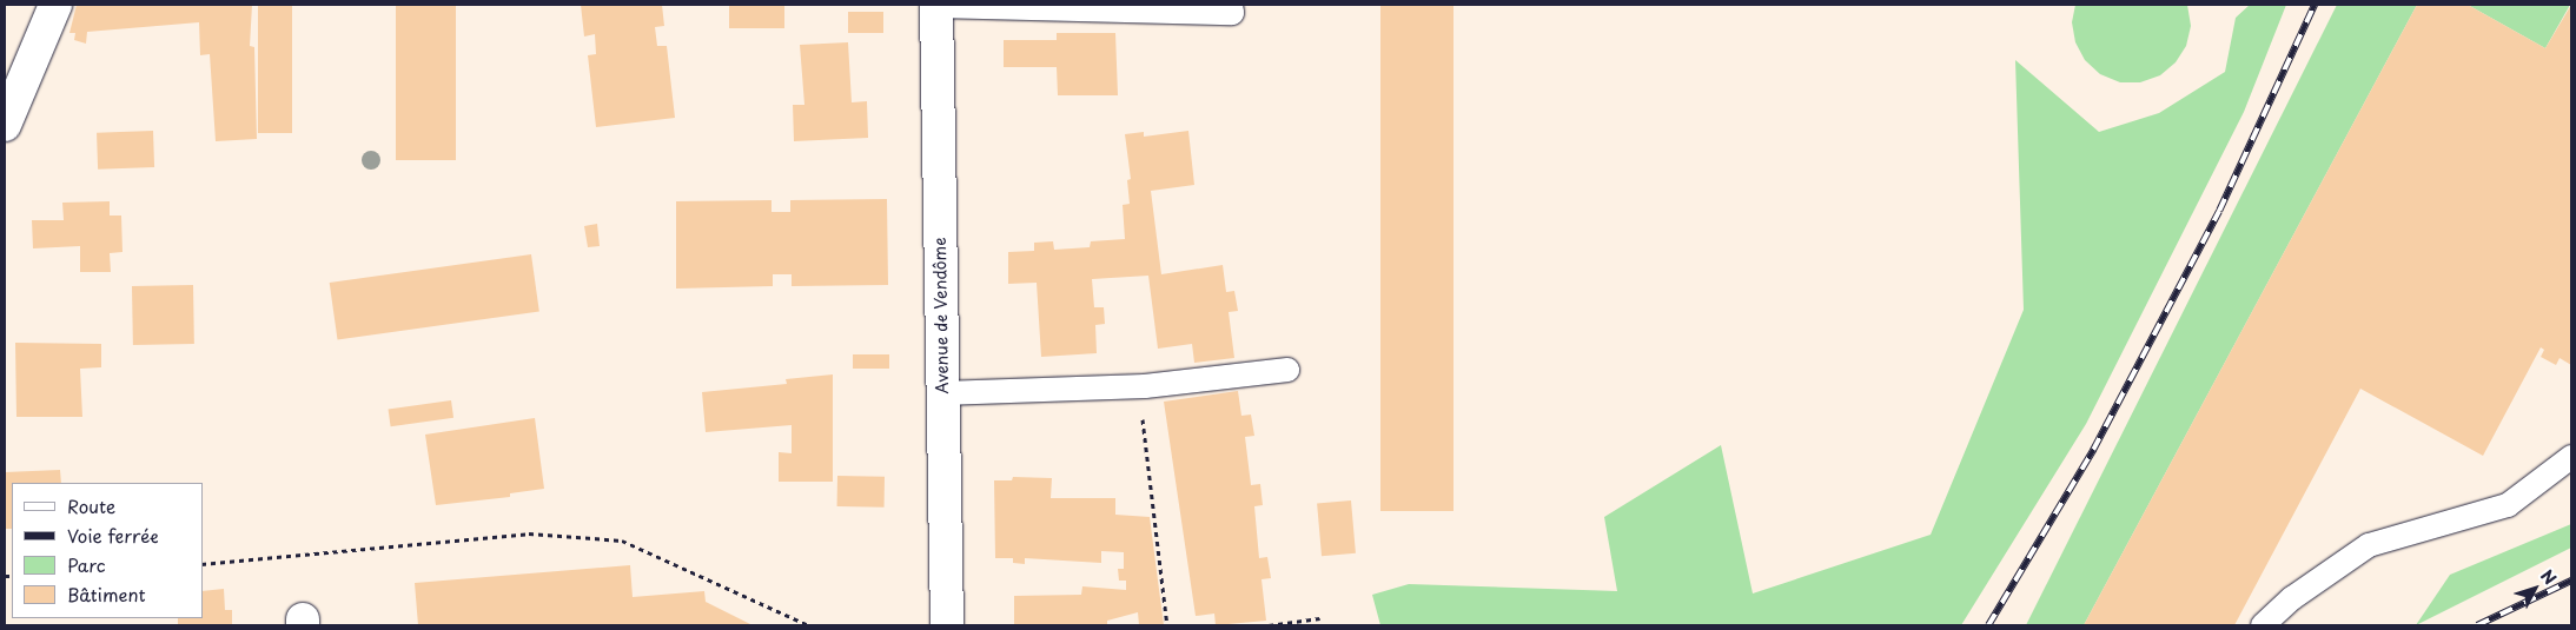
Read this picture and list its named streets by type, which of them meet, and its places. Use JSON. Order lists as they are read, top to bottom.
{
  "streets": {
    "main road": ["Avenue de Vendôme"]
  },
  "legend": [
    "Route",
    "Voie ferrée",
    "Parc",
    "Bâtiment"
  ],
  "north": "top right"
}
